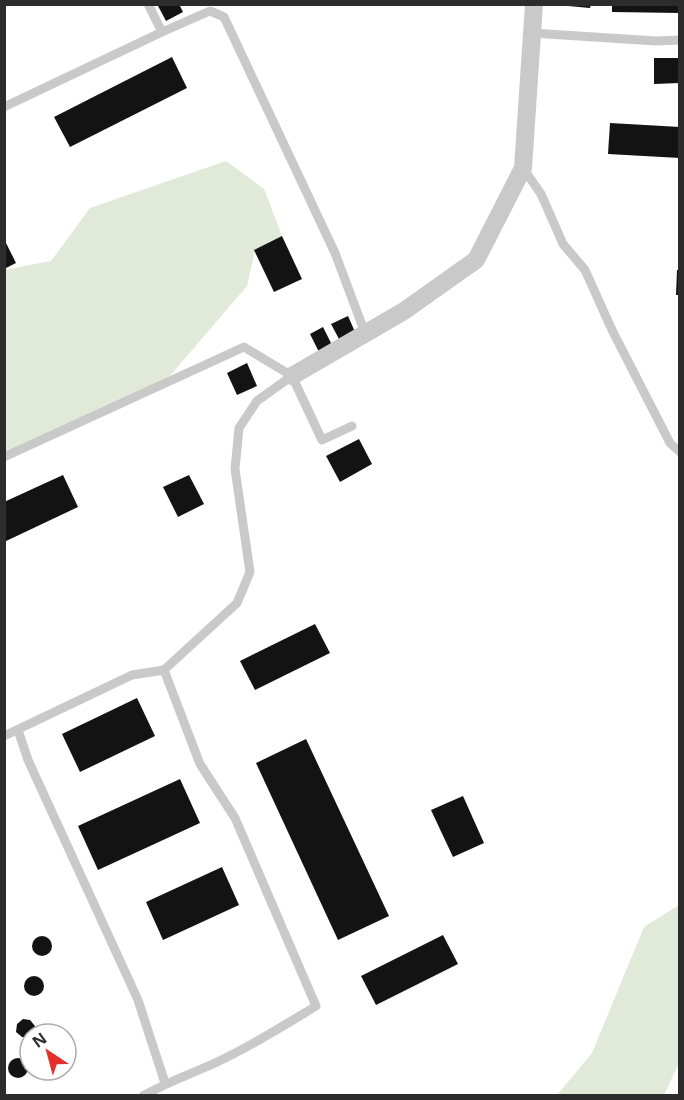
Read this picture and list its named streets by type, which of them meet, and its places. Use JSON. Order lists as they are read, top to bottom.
{
  "north": "top left"
}
